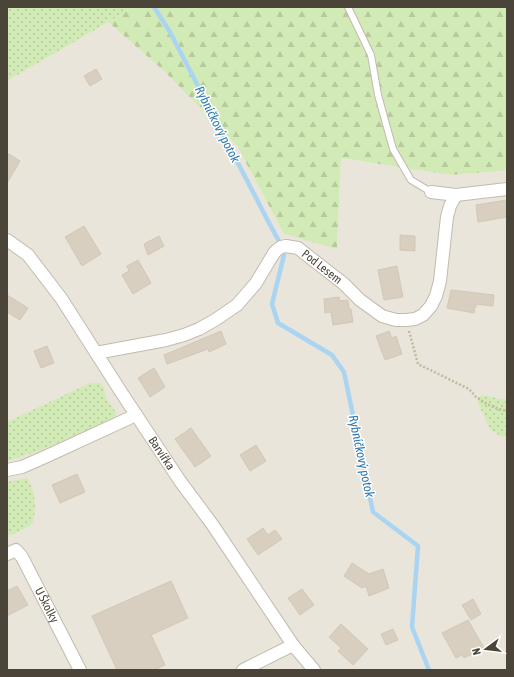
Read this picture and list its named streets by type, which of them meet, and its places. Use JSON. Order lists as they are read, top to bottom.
{
  "streets": {
    "street": ["Pod Lesem", "Barvířka", "U Školky"]
  },
  "crossings": [
    ["Pod Lesem", "Barvířka"]
  ],
  "water": ["Rybníčkový potok"],
  "north": "left"
}
